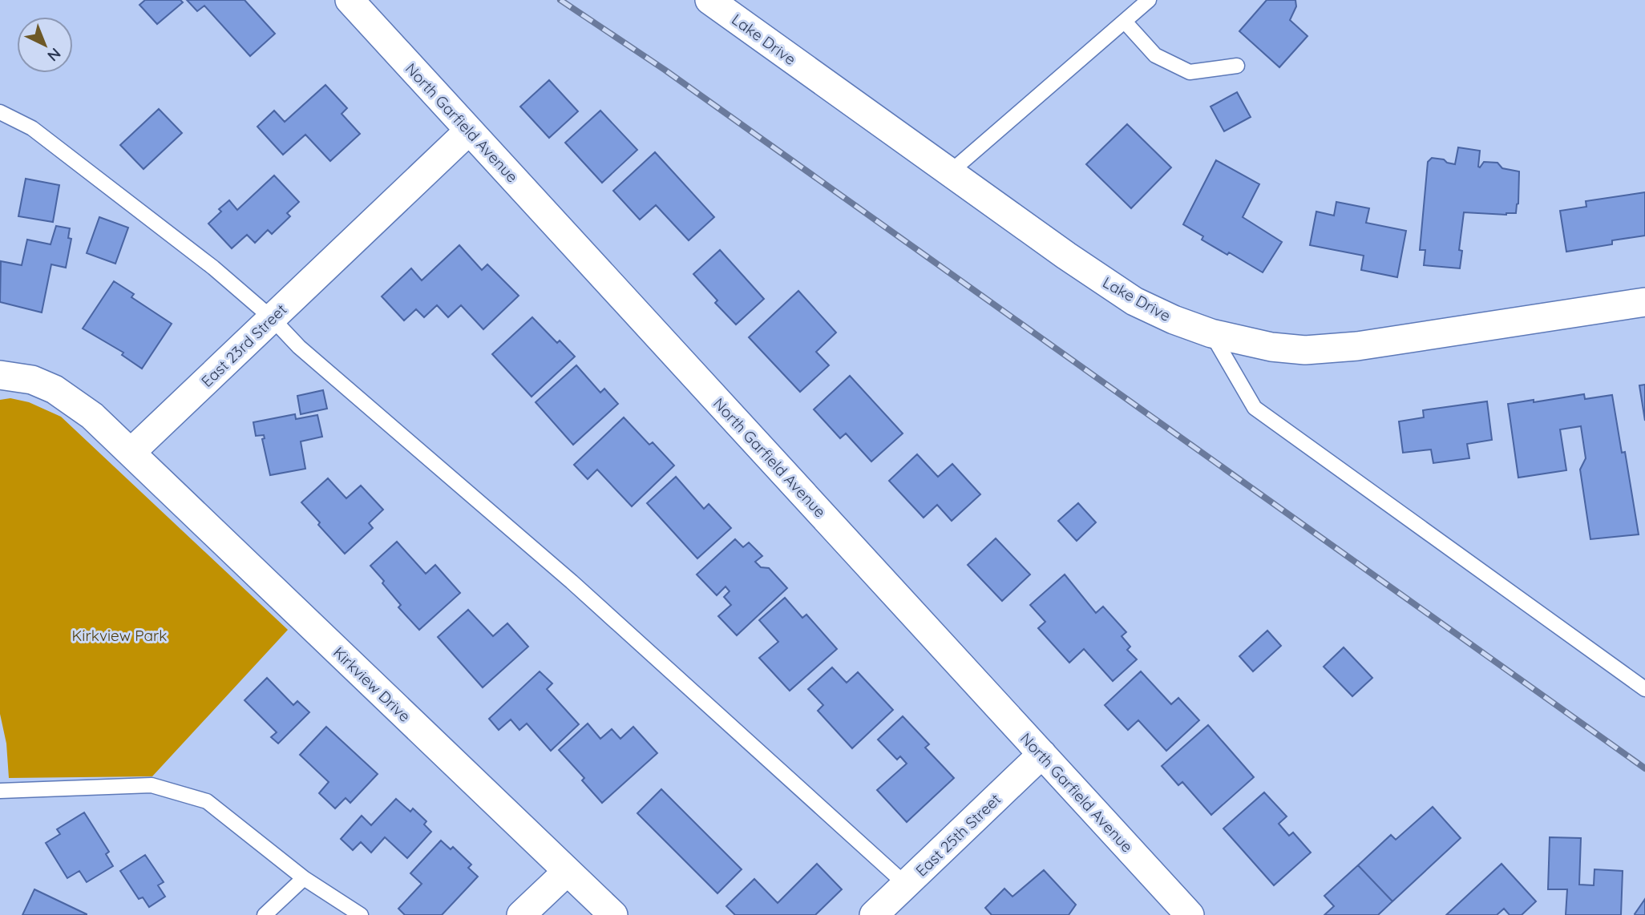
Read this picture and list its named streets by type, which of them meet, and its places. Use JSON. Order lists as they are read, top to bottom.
{
  "streets": {
    "street": [
      "Lake Drive",
      "North Garfield Avenue",
      "East 23rd Street",
      "Kirkview Drive",
      "East 25th Street"
    ]
  },
  "crossings": [
    ["North Garfield Avenue", "East 23rd Street"],
    ["North Garfield Avenue", "East 25th Street"],
    ["East 23rd Street", "Kirkview Drive"]
  ],
  "parks": ["Kirkview Park"],
  "north": "bottom right"
}
